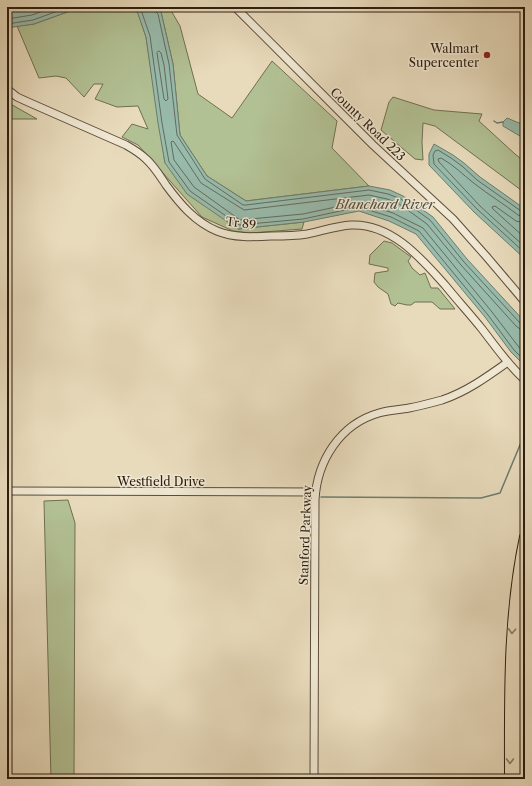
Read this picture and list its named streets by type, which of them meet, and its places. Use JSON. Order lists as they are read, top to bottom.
{
  "streets": {
    "street": [
      "County Road 223",
      "Tr 89",
      "Westfield Drive",
      "Stanford Parkway"
    ]
  },
  "crossings": [
    ["Tr 89", "Stanford Parkway"],
    ["Westfield Drive", "Stanford Parkway"]
  ],
  "water": ["Blanchard River"],
  "places": ["Walmart Supercenter"]
}
